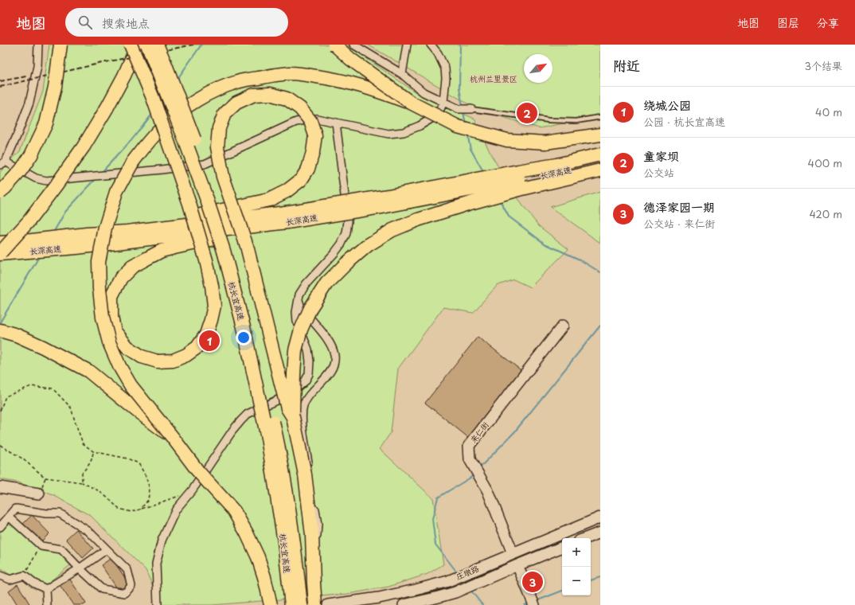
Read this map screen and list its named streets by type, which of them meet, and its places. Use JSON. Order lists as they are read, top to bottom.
{
  "streets": {
    "highway": ["长深高速", "杭长宜高速"],
    "main road": ["来仁街", "庄墩路"]
  },
  "crossings": [
    ["来仁街", "庄墩路"]
  ],
  "parks": ["杭州兰里景区"],
  "north": "top right",
  "page": {
    "header": "地图",
    "search": "搜索地点",
    "nav": ["地图", "图层", "分享"],
    "heading": ["附近", "3个结果"],
    "list": [
      {
        "mark": "1",
        "name": "绕城公园",
        "note": "公园 · 杭长宜高速",
        "value": "40 m"
      },
      {
        "mark": "2",
        "name": "童家坝",
        "note": "公交站",
        "value": "400 m"
      },
      {
        "mark": "3",
        "name": "德泽家园一期",
        "note": "公交站 · 来仁街",
        "value": "420 m"
      }
    ],
    "pins": ["2", "1", "3"],
    "map_buttons": ["+", "−"]
  }
}
